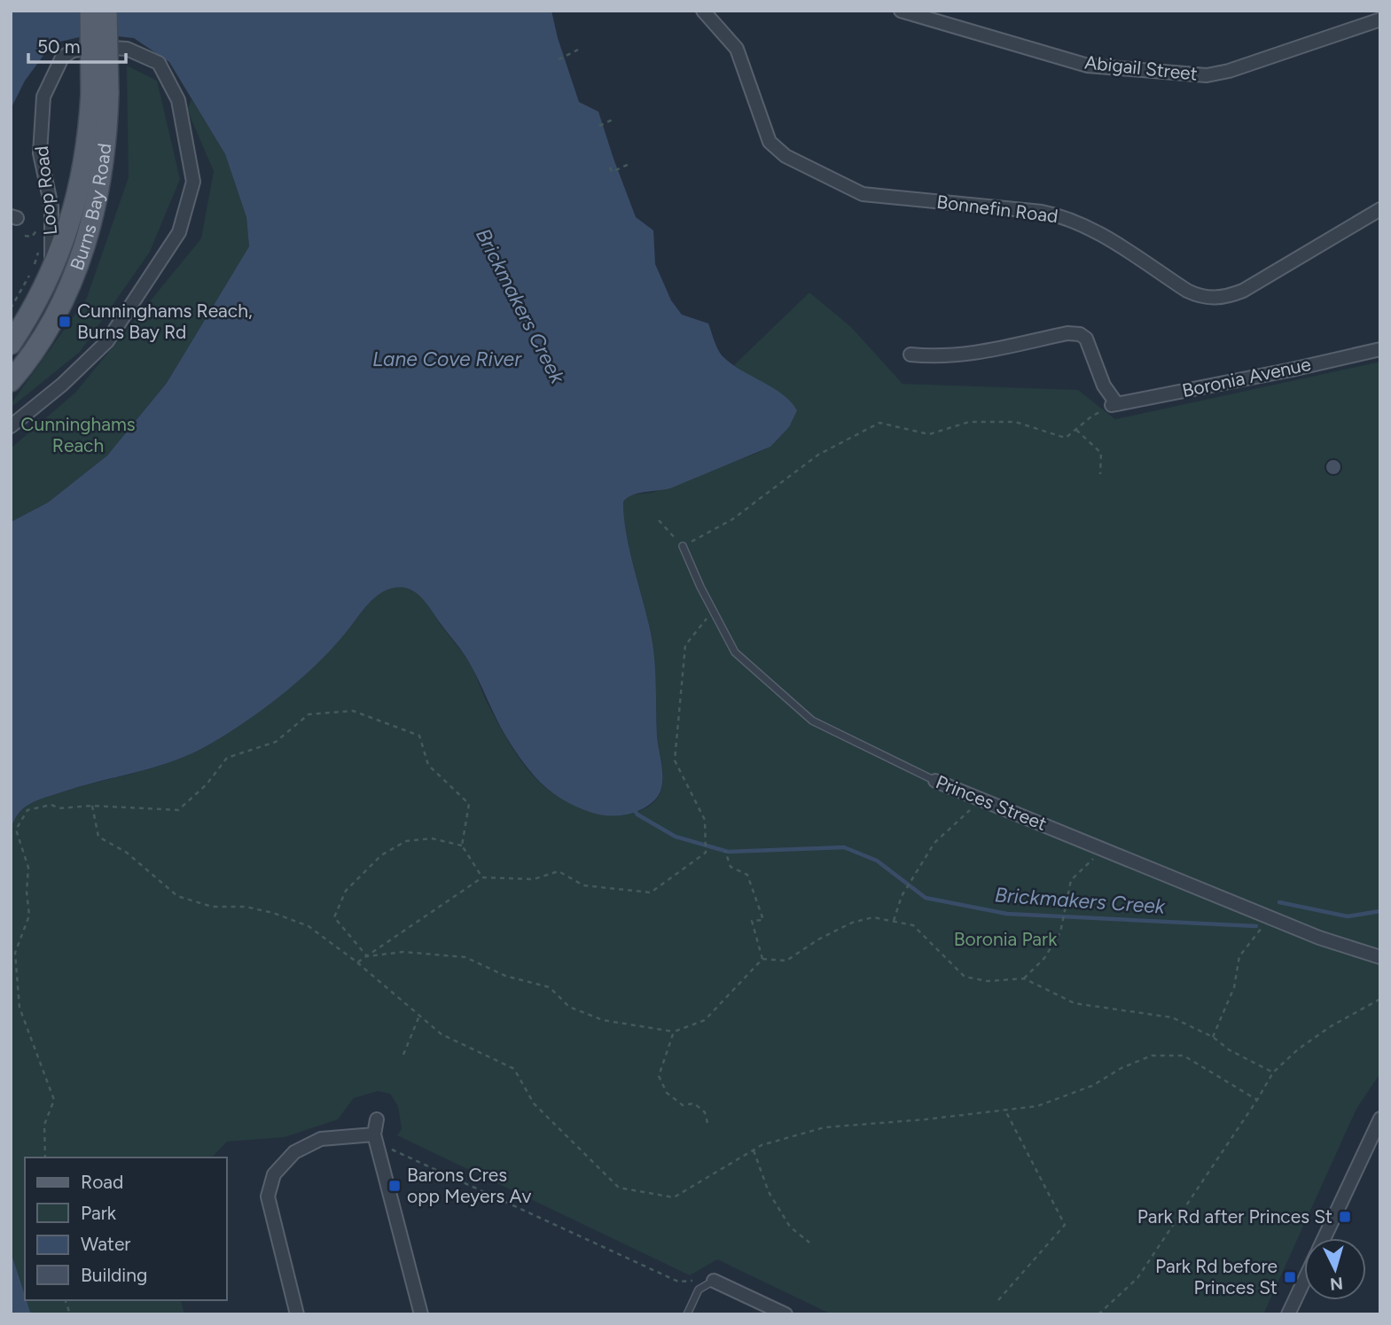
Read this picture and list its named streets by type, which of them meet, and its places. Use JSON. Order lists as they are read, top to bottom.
{
  "streets": {
    "main road": ["Burns Bay Road"],
    "street": [
      "Abigail Street",
      "Loop Road",
      "Bonnefin Road",
      "Boronia Avenue",
      "Princes Street"
    ]
  },
  "crossings": [
    ["Loop Road", "Burns Bay Road"]
  ],
  "water": ["Brickmakers Creek", "Lane Cove River"],
  "parks": ["Cunninghams Reach", "Boronia Park"],
  "places": {
    "transit": [
      "Cunninghams Reach, Burns Bay Rd",
      "Barons Cres opp Meyers Av",
      "Park Rd after Princes St",
      "Park Rd before Princes St"
    ]
  },
  "legend": [
    "Road",
    "Park",
    "Water",
    "Building"
  ],
  "scale_bar": "50 m",
  "north": "bottom"
}
